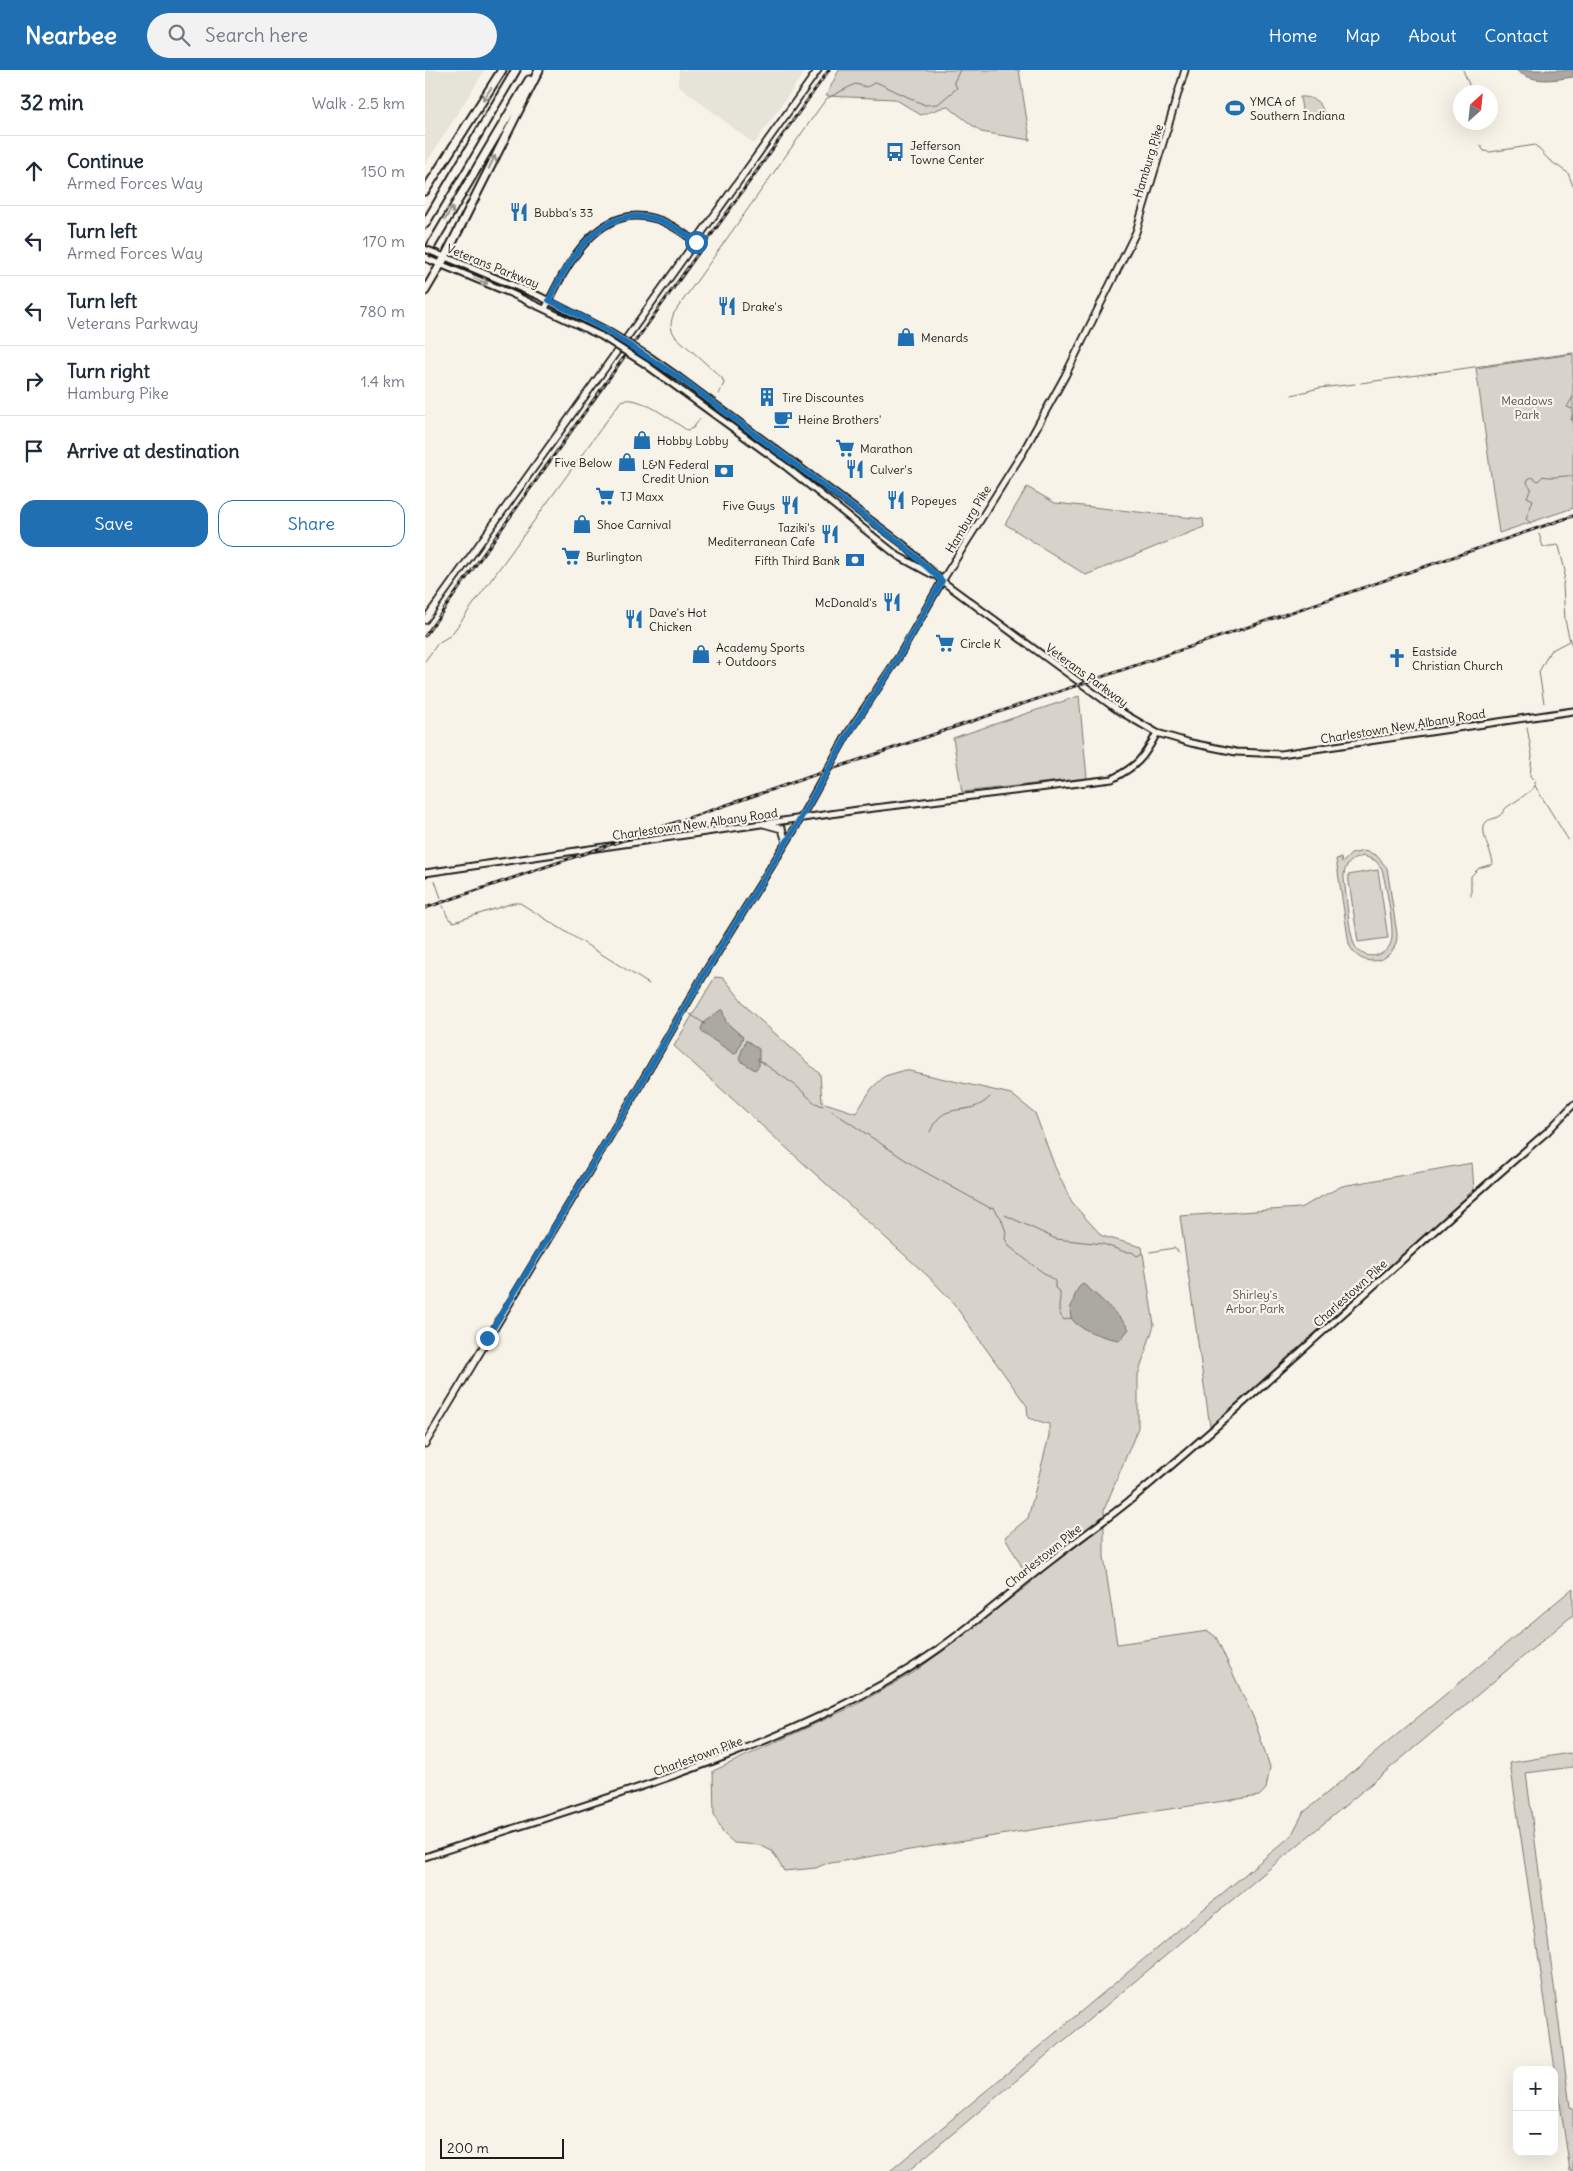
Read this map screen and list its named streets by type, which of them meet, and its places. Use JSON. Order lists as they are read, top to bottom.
{
  "streets": {
    "main road": [
      "Hamburg Pike",
      "Veterans Parkway",
      "Charlestown New Albany Road",
      "Charlestown Pike"
    ]
  },
  "crossings": [
    ["Hamburg Pike", "Veterans Parkway"],
    ["Hamburg Pike", "Charlestown New Albany Road"],
    ["Veterans Parkway", "Charlestown New Albany Road"]
  ],
  "parks": ["Meadows Park", "Shirley's Arbor Park"],
  "places": {
    "sports": ["YMCA of Southern Indiana"],
    "bus stop": ["Jefferson Towne Center"],
    "restaurant": [
      "Bubba's 33",
      "Drake's",
      "Culver's",
      "Popeyes",
      "Five Guys",
      "Taziki's Mediterranean Cafe",
      "McDonald's",
      "Dave's Hot Chicken"
    ],
    "shop": [
      "Menards",
      "Hobby Lobby",
      "Five Below",
      "Shoe Carnival",
      "Academy Sports + Outdoors"
    ],
    "building": ["Tire Discountes"],
    "cafe": ["Heine Brothers'"],
    "supermarket": [
      "Marathon",
      "TJ Maxx",
      "Burlington",
      "Circle K"
    ],
    "bank": ["L&N Federal Credit Union", "Fifth Third Bank"],
    "church": ["Eastside Christian Church"]
  },
  "scale_bar": "200 m",
  "north": "top right",
  "page": {
    "header": "Nearbee",
    "search": "Search here",
    "nav": [
      "Home",
      "Map",
      "About",
      "Contact"
    ],
    "heading": ["32 min", "Walk · 2.5 km"],
    "list": [
      ["Continue", "Armed Forces Way", "150 m"],
      ["Turn left", "Armed Forces Way", "170 m"],
      ["Turn left", "Veterans Parkway", "780 m"],
      ["Turn right", "Hamburg Pike", "1.4 km"],
      "Arrive at destination"
    ],
    "buttons": ["Save", "Share"],
    "map_buttons": ["+", "−"],
    "scale": "200 m"
  }
}
